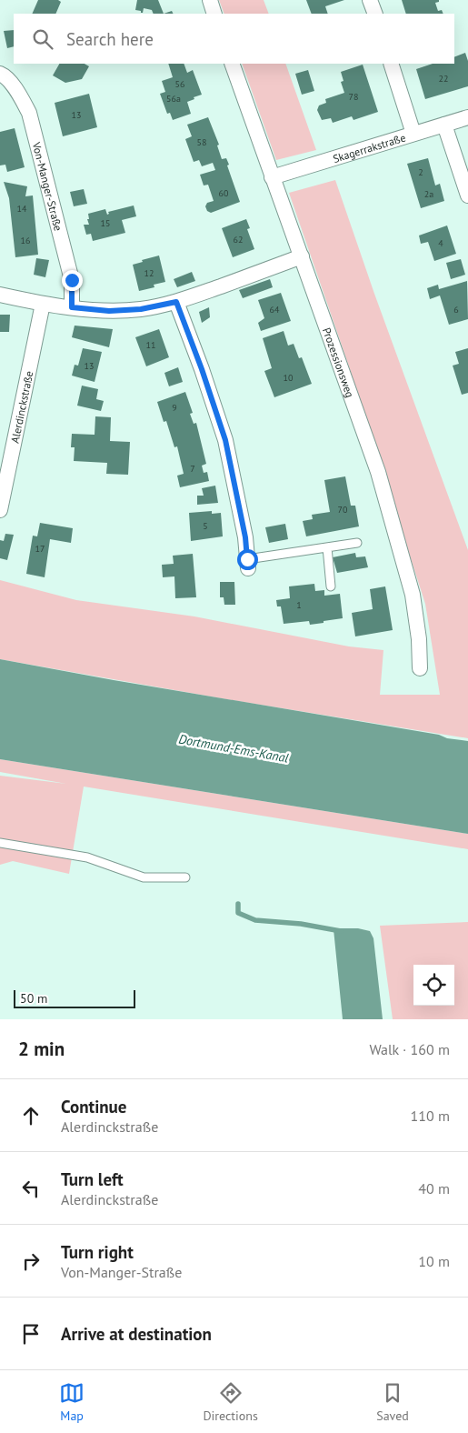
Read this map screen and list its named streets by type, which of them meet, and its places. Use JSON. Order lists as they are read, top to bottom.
{
  "streets": {
    "street": [
      "Skagerrakstraße",
      "Von-Manger-Straße",
      "Prozessionsweg",
      "Alerdinckstraße"
    ]
  },
  "crossings": [
    ["Skagerrakstraße", "Prozessionsweg"]
  ],
  "water": ["Dortmund-Ems-Kanal"],
  "house_numbers": [
    "22",
    "56",
    "78",
    "56a",
    "13",
    "58",
    "2",
    "60",
    "2a",
    "14",
    "15",
    "62",
    "16",
    "4",
    "12",
    "64",
    "6",
    "11",
    "13",
    "10",
    "9",
    "7",
    "70",
    "5",
    "17",
    "1"
  ],
  "scale_bar": "50 m",
  "page": {
    "search": "Search here",
    "scale": "50 m",
    "heading": ["2 min", "Walk · 160 m"],
    "list": [
      ["Continue", "Alerdinckstraße", "110 m"],
      ["Turn left", "Alerdinckstraße", "40 m"],
      ["Turn right", "Von-Manger-Straße", "10 m"],
      "Arrive at destination"
    ],
    "nav": ["Map", "Directions", "Saved"]
  }
}
